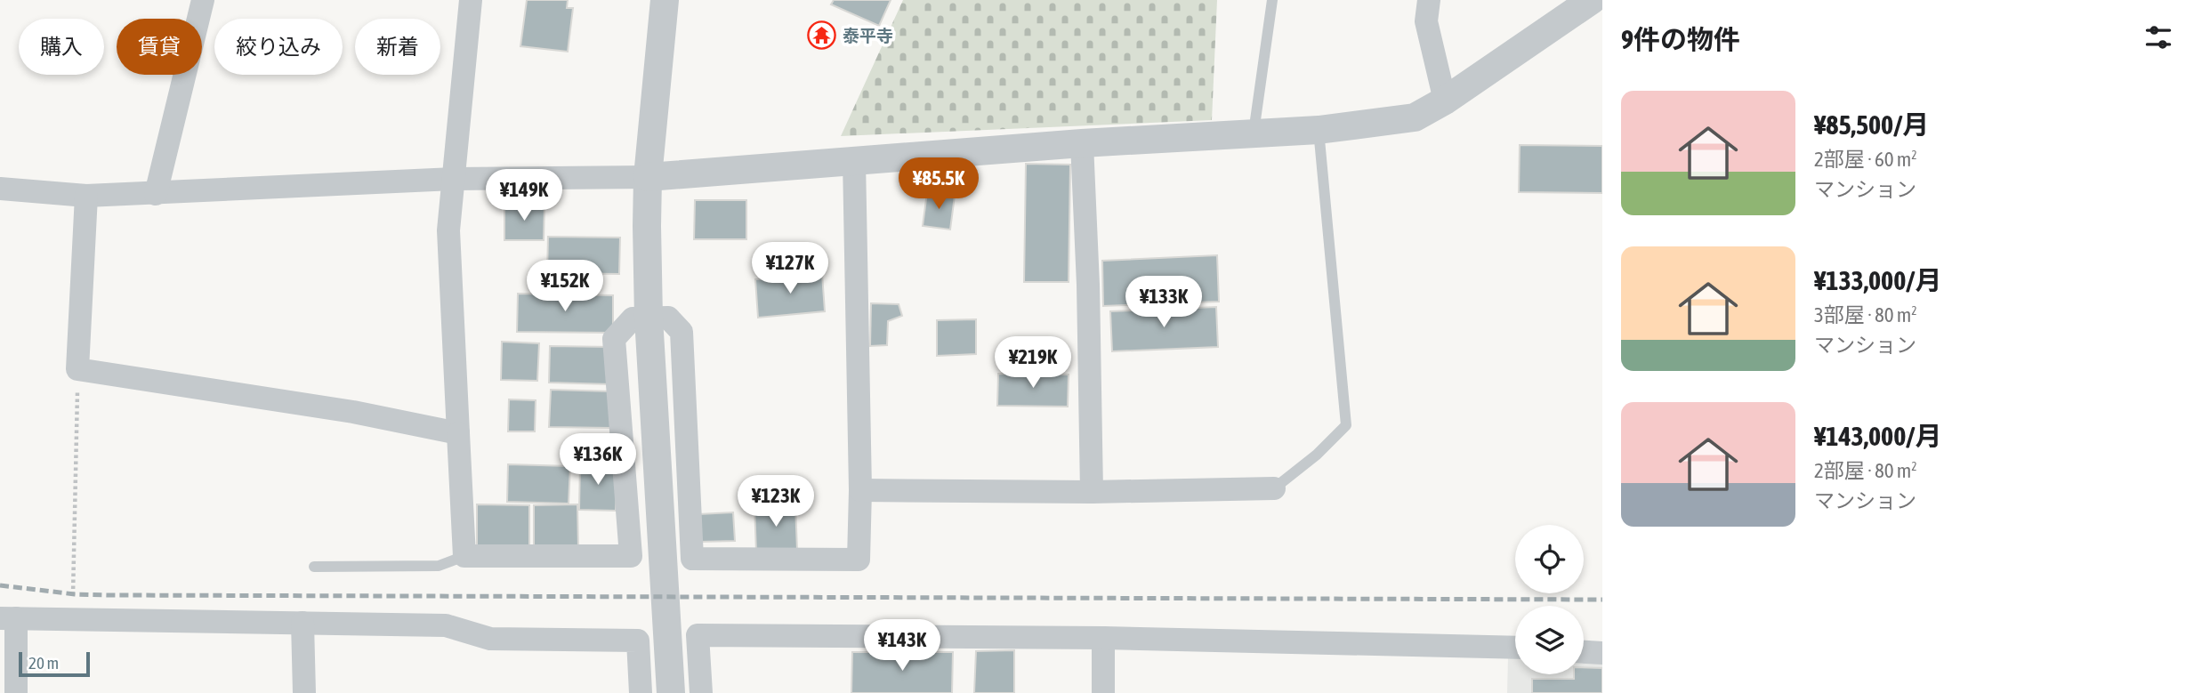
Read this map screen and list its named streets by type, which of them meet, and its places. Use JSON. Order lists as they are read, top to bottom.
{
  "places": {
    "temple": ["泰平寺"]
  },
  "scale_bar": "20 m",
  "page": {
    "heading": "9件の物件",
    "chip": [
      "購入",
      "賃貸",
      "絞り込み",
      "新着"
    ],
    "list": [
      {
        "name": "¥85,500/月",
        "note": "2部屋 · 60 m² · マンション"
      },
      {
        "name": "¥133,000/月",
        "note": "3部屋 · 80 m² · マンション"
      },
      {
        "name": "¥143,000/月",
        "note": "2部屋 · 80 m² · マンション"
      }
    ],
    "price": [
      "¥85.5K",
      "¥149K",
      "¥127K",
      "¥152K",
      "¥133K",
      "¥219K",
      "¥136K",
      "¥123K",
      "¥143K"
    ],
    "scale": "20 m"
  }
}
